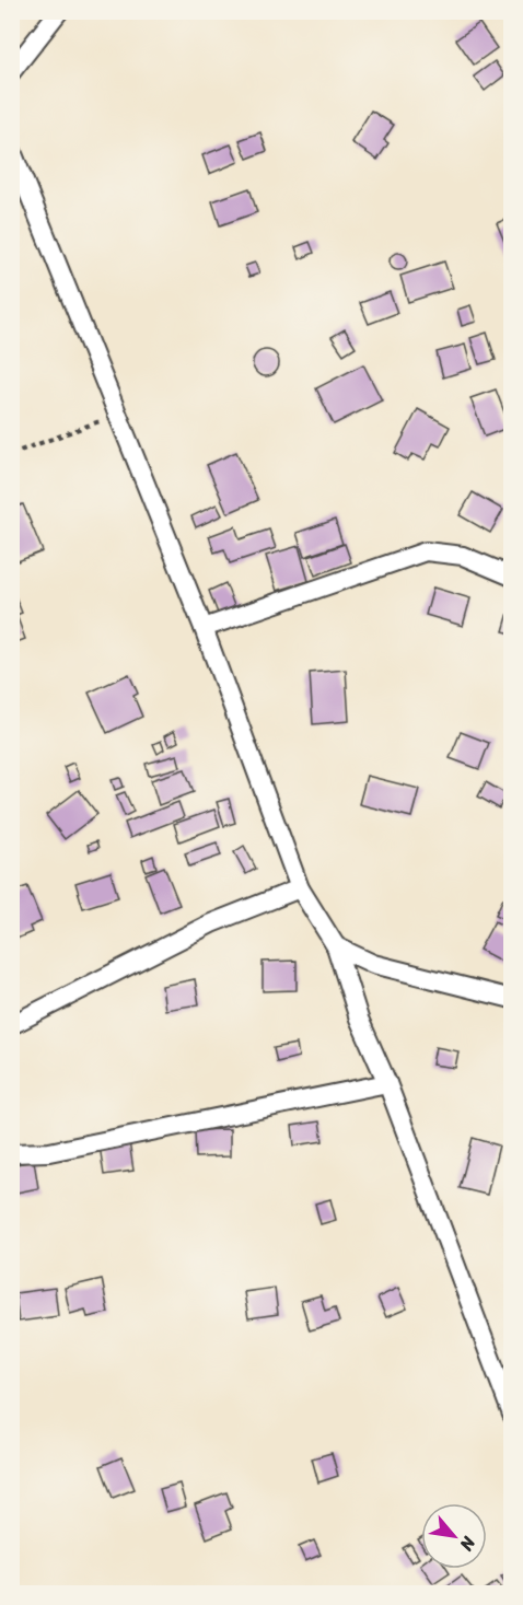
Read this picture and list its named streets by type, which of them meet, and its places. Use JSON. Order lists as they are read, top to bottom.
{
  "north": "bottom right"
}
